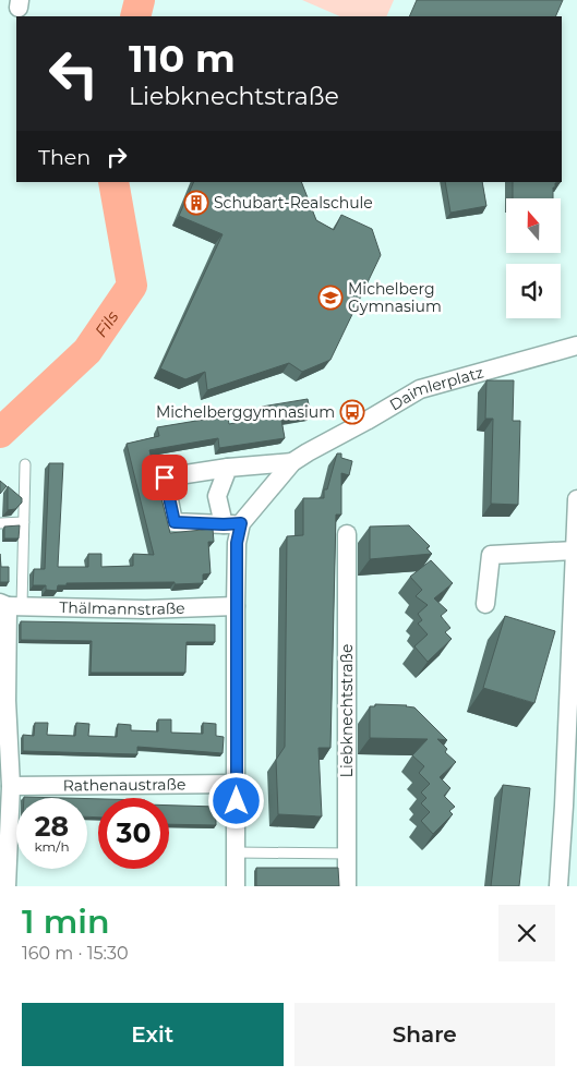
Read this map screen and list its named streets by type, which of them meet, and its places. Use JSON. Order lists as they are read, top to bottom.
{
  "streets": {
    "street": [
      "Daimlerplatz",
      "Thälmannstraße",
      "Liebknechtstraße",
      "Rathenaustraße"
    ]
  },
  "water": ["Fils"],
  "places": {
    "building": ["Schubart-Realschule"],
    "school or university": ["Michelberg Gymnasium"],
    "bus stop": ["Michelberggymnasium"]
  },
  "north": "top",
  "page": {
    "turn": ["110 m", "Liebknechtstraße"],
    "then": "Then",
    "speed": "28 km/h",
    "limit": "30",
    "heading": ["1 min", "160 m · 15:30"],
    "buttons": ["Exit", "Share"]
  }
}
